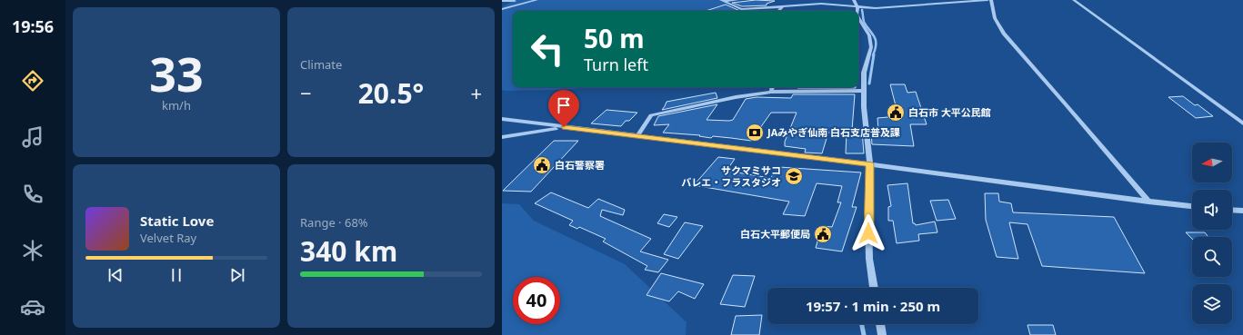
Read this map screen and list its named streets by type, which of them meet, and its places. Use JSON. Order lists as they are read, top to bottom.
{
  "places": {
    "public building": ["白石市 大平公民館", "白石警察署", "白石大平郵便局"],
    "bank": ["JAみやぎ仙南 白石支店普及課"],
    "school or university": ["サクマミサコ バレエ・フラスタジオ"]
  },
  "north": "left",
  "page": {
    "tabs": "19:56",
    "tile": [
      ["33", "km/h"],
      "Climate",
      ["Range · 68%", "340 km"]
    ],
    "turn": ["50 m", "Turn left"],
    "heat": ["−", "20.5°", "+"],
    "song": ["Static Love", "Velvet Ray"],
    "limit": "40",
    "trip": "19:57 · 1 min · 250 m"
  }
}
